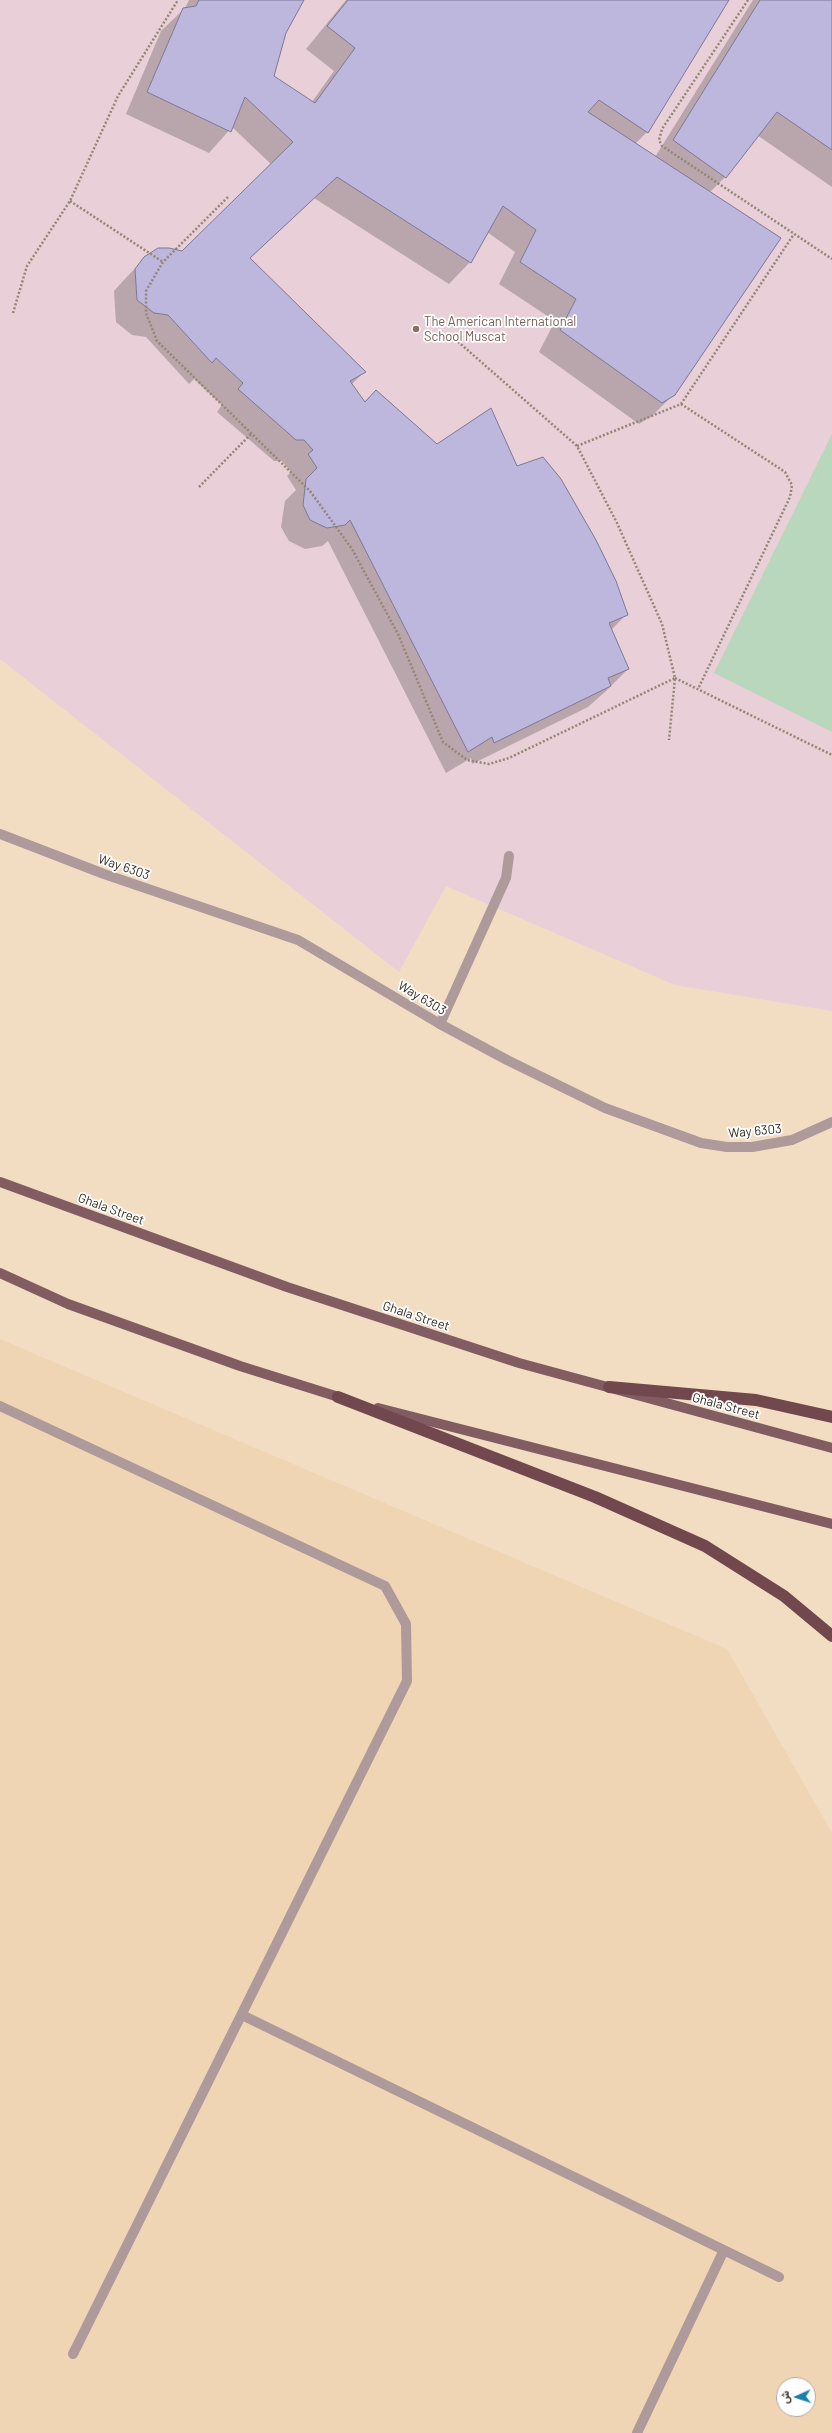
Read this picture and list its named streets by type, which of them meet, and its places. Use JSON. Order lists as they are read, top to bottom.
{
  "streets": {
    "main road": ["Ghala Street"],
    "street": ["Way 6303"]
  },
  "places": ["The American International School Muscat"],
  "north": "left"
}
